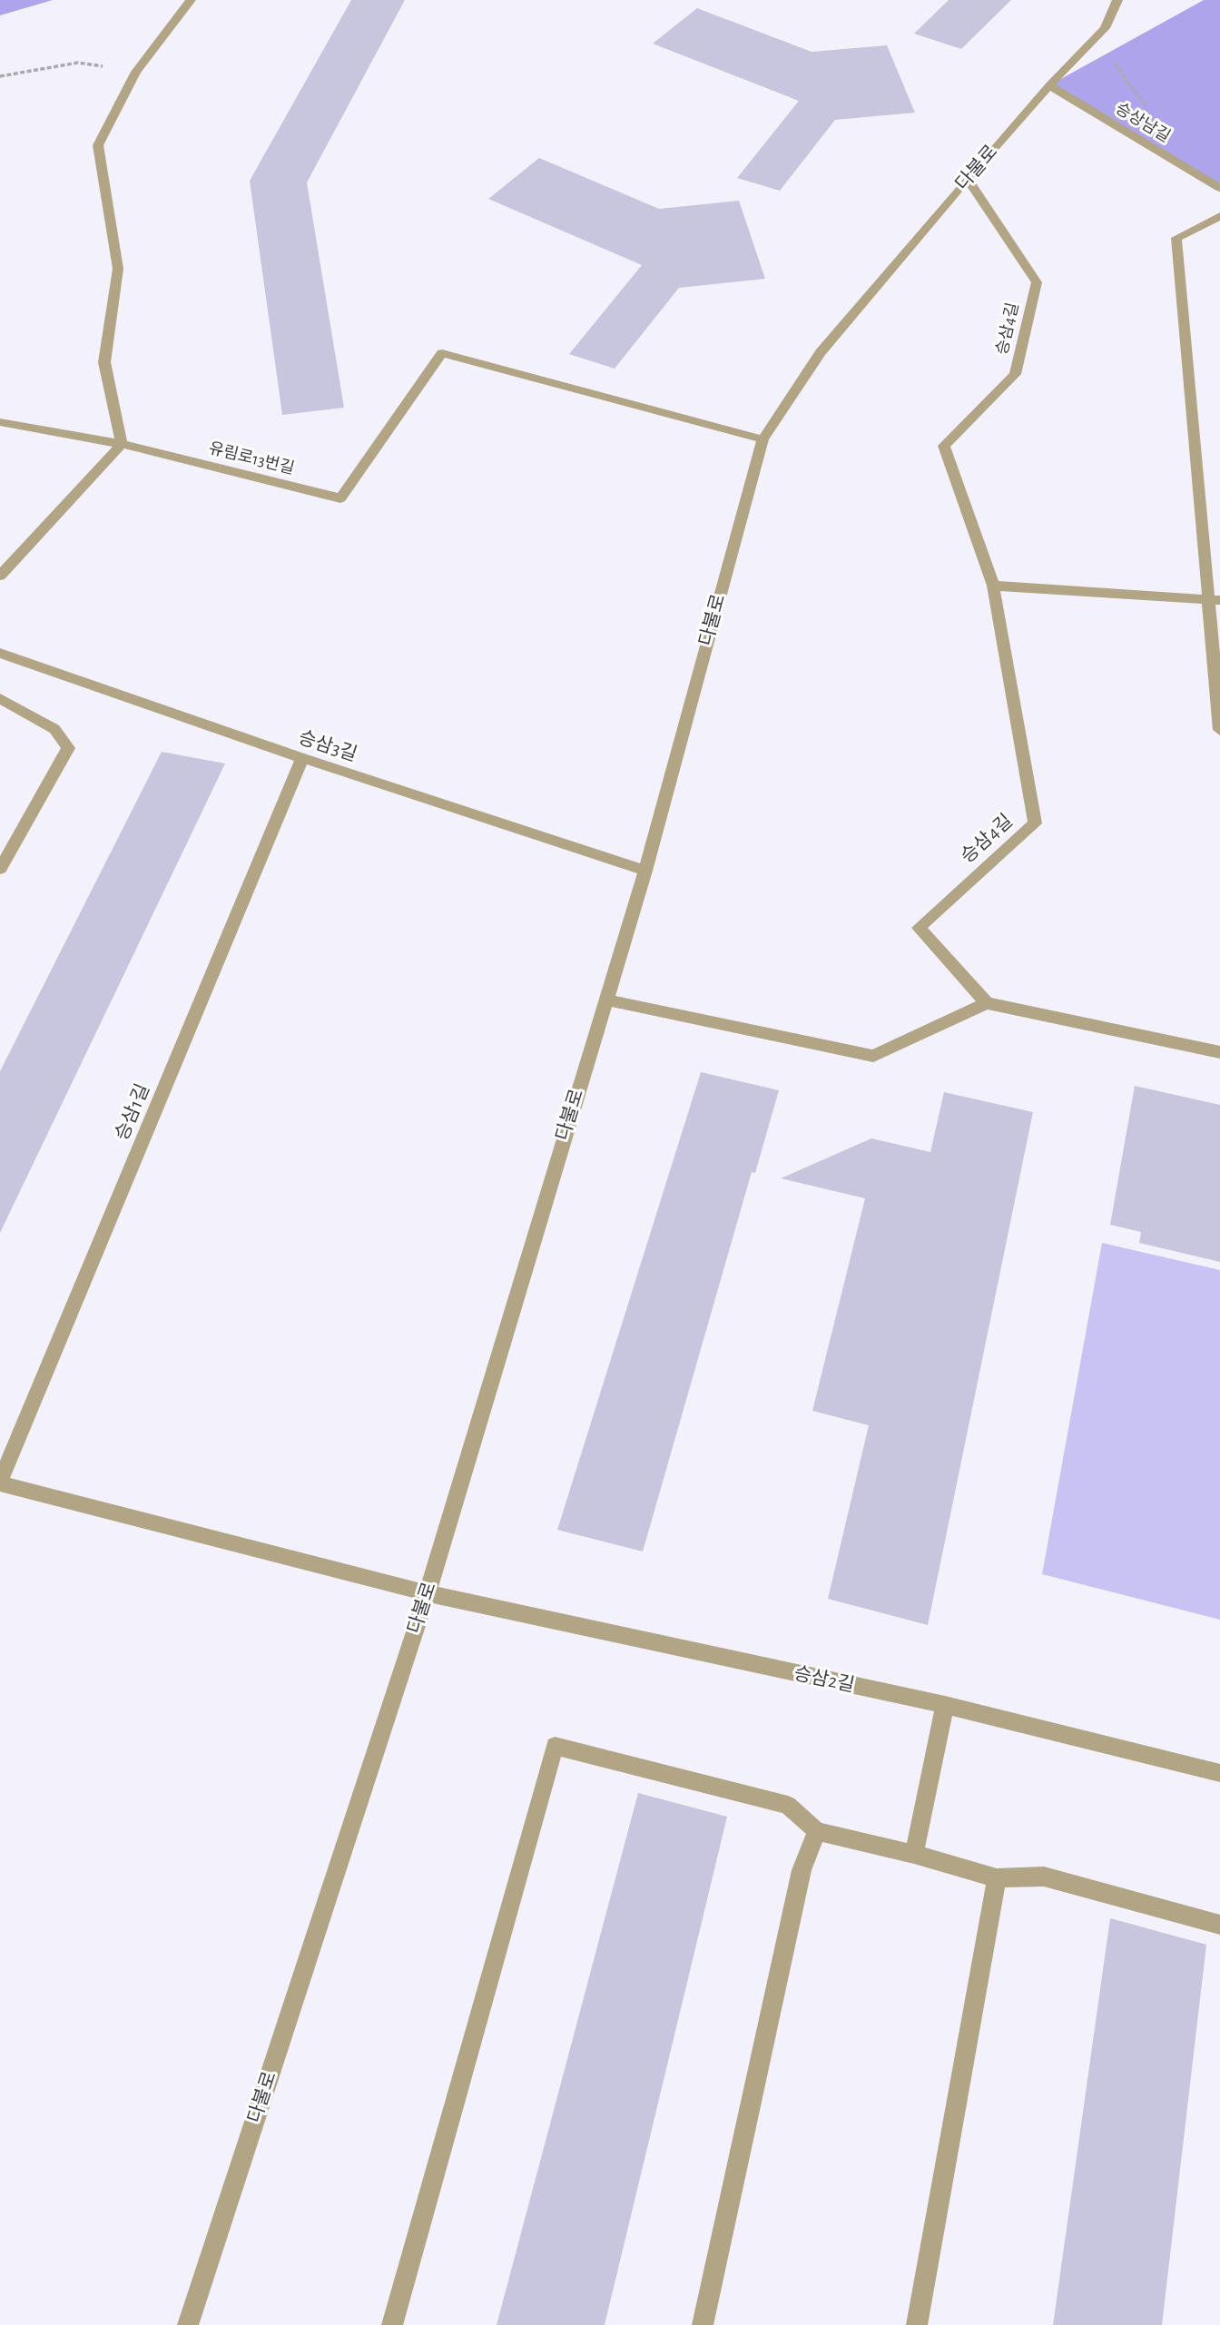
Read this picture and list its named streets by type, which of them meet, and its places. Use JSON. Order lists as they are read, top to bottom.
{
  "streets": {
    "street": [
      "승상남길",
      "다불로",
      "승삼4길",
      "유림로13번길",
      "승삼3길",
      "승삼1길",
      "승삼2길"
    ]
  },
  "crossings": [
    ["승상남길", "다불로"],
    ["다불로", "승삼4길"],
    ["다불로", "유림로13번길"],
    ["다불로", "승삼3길"],
    ["다불로", "승삼1길"],
    ["다불로", "승삼2길"],
    ["승삼3길", "승삼1길"],
    ["승삼1길", "승삼2길"]
  ]
}
